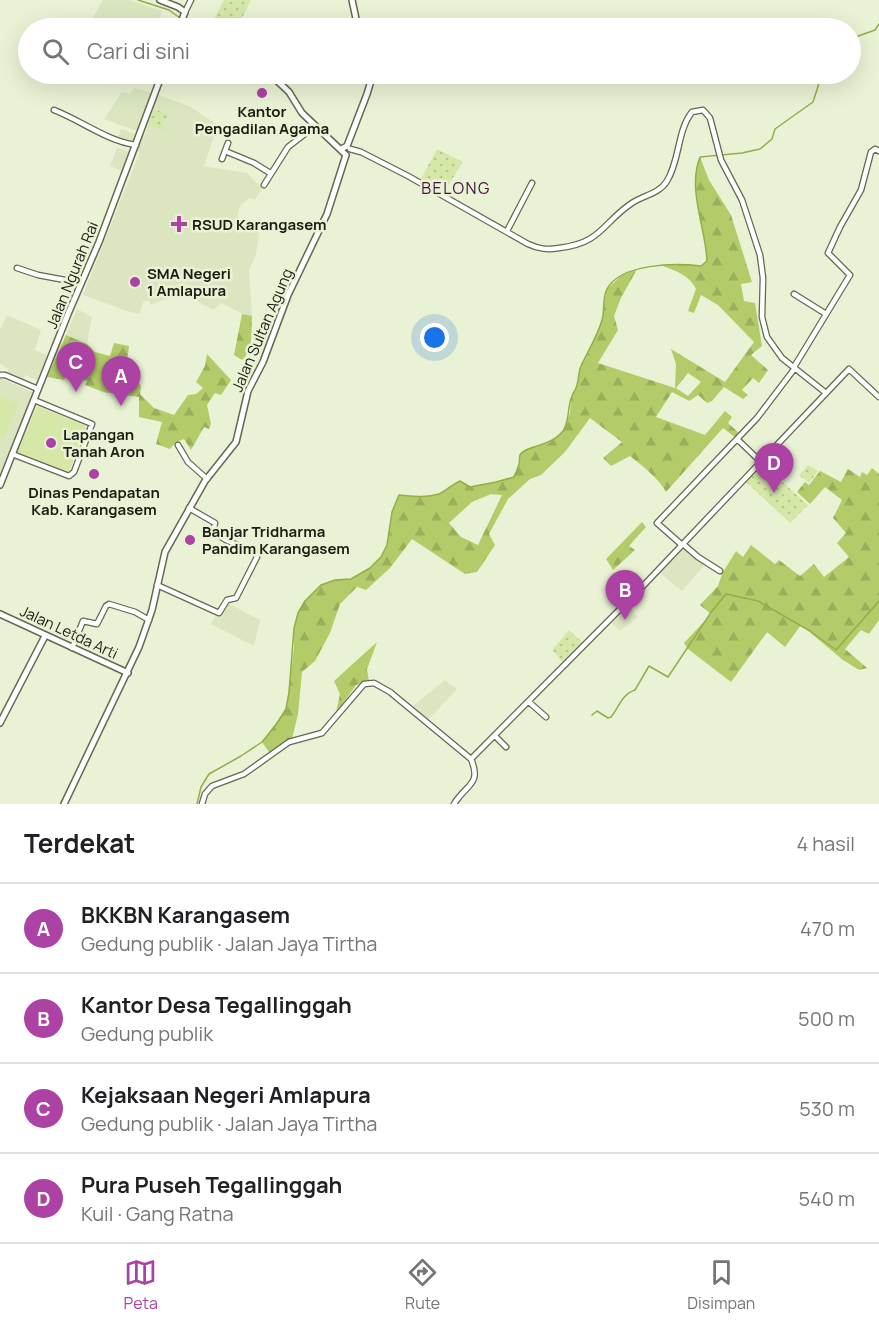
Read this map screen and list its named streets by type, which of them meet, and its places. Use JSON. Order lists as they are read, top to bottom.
{
  "streets": {
    "street": ["Jalan Ngurah Rai", "Jalan Sultan Agung", "Jalan Letda Arti"]
  },
  "crossings": [
    ["Jalan Sultan Agung", "Jalan Letda Arti"]
  ],
  "districts": ["BELONG"],
  "places": {
    "other": [
      "Kantor Pengadilan Agama",
      "SMA Negeri 1 Amlapura",
      "Lapangan Tanah Aron",
      "Dinas Pendapatan Kab. Karangasem",
      "Banjar Tridharma Pandim Karangasem"
    ],
    "health": ["RSUD Karangasem"]
  },
  "page": {
    "search": "Cari di sini",
    "pins": [
      "C",
      "A",
      "D",
      "B"
    ],
    "heading": ["Terdekat", "4 hasil"],
    "list": [
      {
        "mark": "A",
        "name": "BKKBN Karangasem",
        "note": "Gedung publik · Jalan Jaya Tirtha",
        "value": "470 m"
      },
      {
        "mark": "B",
        "name": "Kantor Desa Tegallinggah",
        "note": "Gedung publik",
        "value": "500 m"
      },
      {
        "mark": "C",
        "name": "Kejaksaan Negeri Amlapura",
        "note": "Gedung publik · Jalan Jaya Tirtha",
        "value": "530 m"
      },
      {
        "mark": "D",
        "name": "Pura Puseh Tegallinggah",
        "note": "Kuil · Gang Ratna",
        "value": "540 m"
      }
    ],
    "nav": ["Peta", "Rute", "Disimpan"]
  }
}
